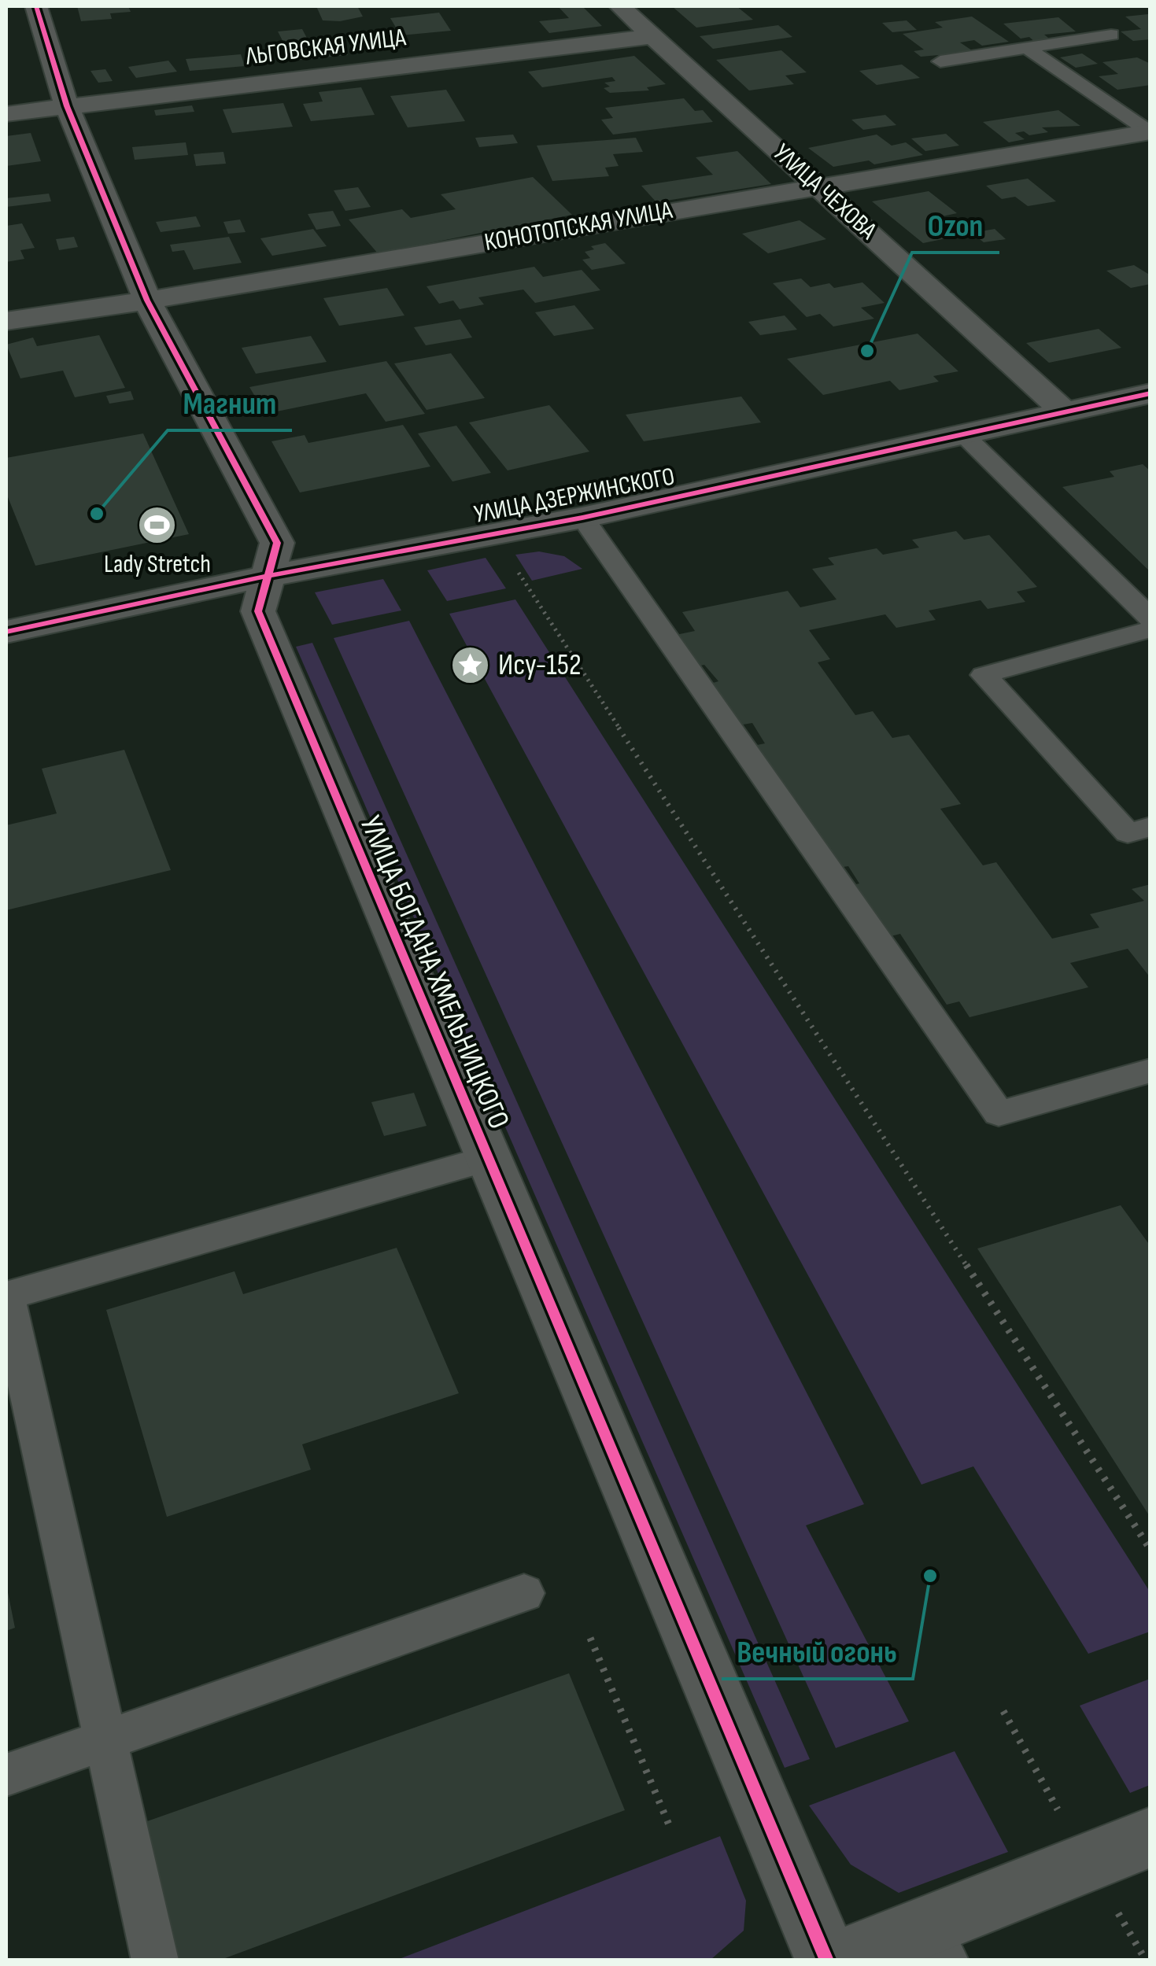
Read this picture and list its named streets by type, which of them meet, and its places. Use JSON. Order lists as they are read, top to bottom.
{
  "streets": {
    "street": [
      "ЛЬГОВСКАЯ УЛИЦА",
      "УЛИЦА ЧЕХОВА",
      "КОНОТОПСКАЯ УЛИЦА",
      "УЛИЦА ДЗЕРЖИНСКОГО",
      "УЛИЦА БОГДАНА ХМЕЛЬНИЦКОГО"
    ]
  },
  "crossings": [
    ["ЛЬГОВСКАЯ УЛИЦА", "УЛИЦА ЧЕХОВА"],
    ["ЛЬГОВСКАЯ УЛИЦА", "УЛИЦА БОГДАНА ХМЕЛЬНИЦКОГО"],
    ["УЛИЦА ЧЕХОВА", "КОНОТОПСКАЯ УЛИЦА"],
    ["УЛИЦА ЧЕХОВА", "УЛИЦА ДЗЕРЖИНСКОГО"],
    ["КОНОТОПСКАЯ УЛИЦА", "УЛИЦА БОГДАНА ХМЕЛЬНИЦКОГО"],
    ["УЛИЦА ДЗЕРЖИНСКОГО", "УЛИЦА БОГДАНА ХМЕЛЬНИЦКОГО"]
  ],
  "places": {
    "other": ["Ozon", "Магнит", "Вечный огонь"],
    "sports": ["Lady Stretch"],
    "place": ["Ису-152"]
  }
}
